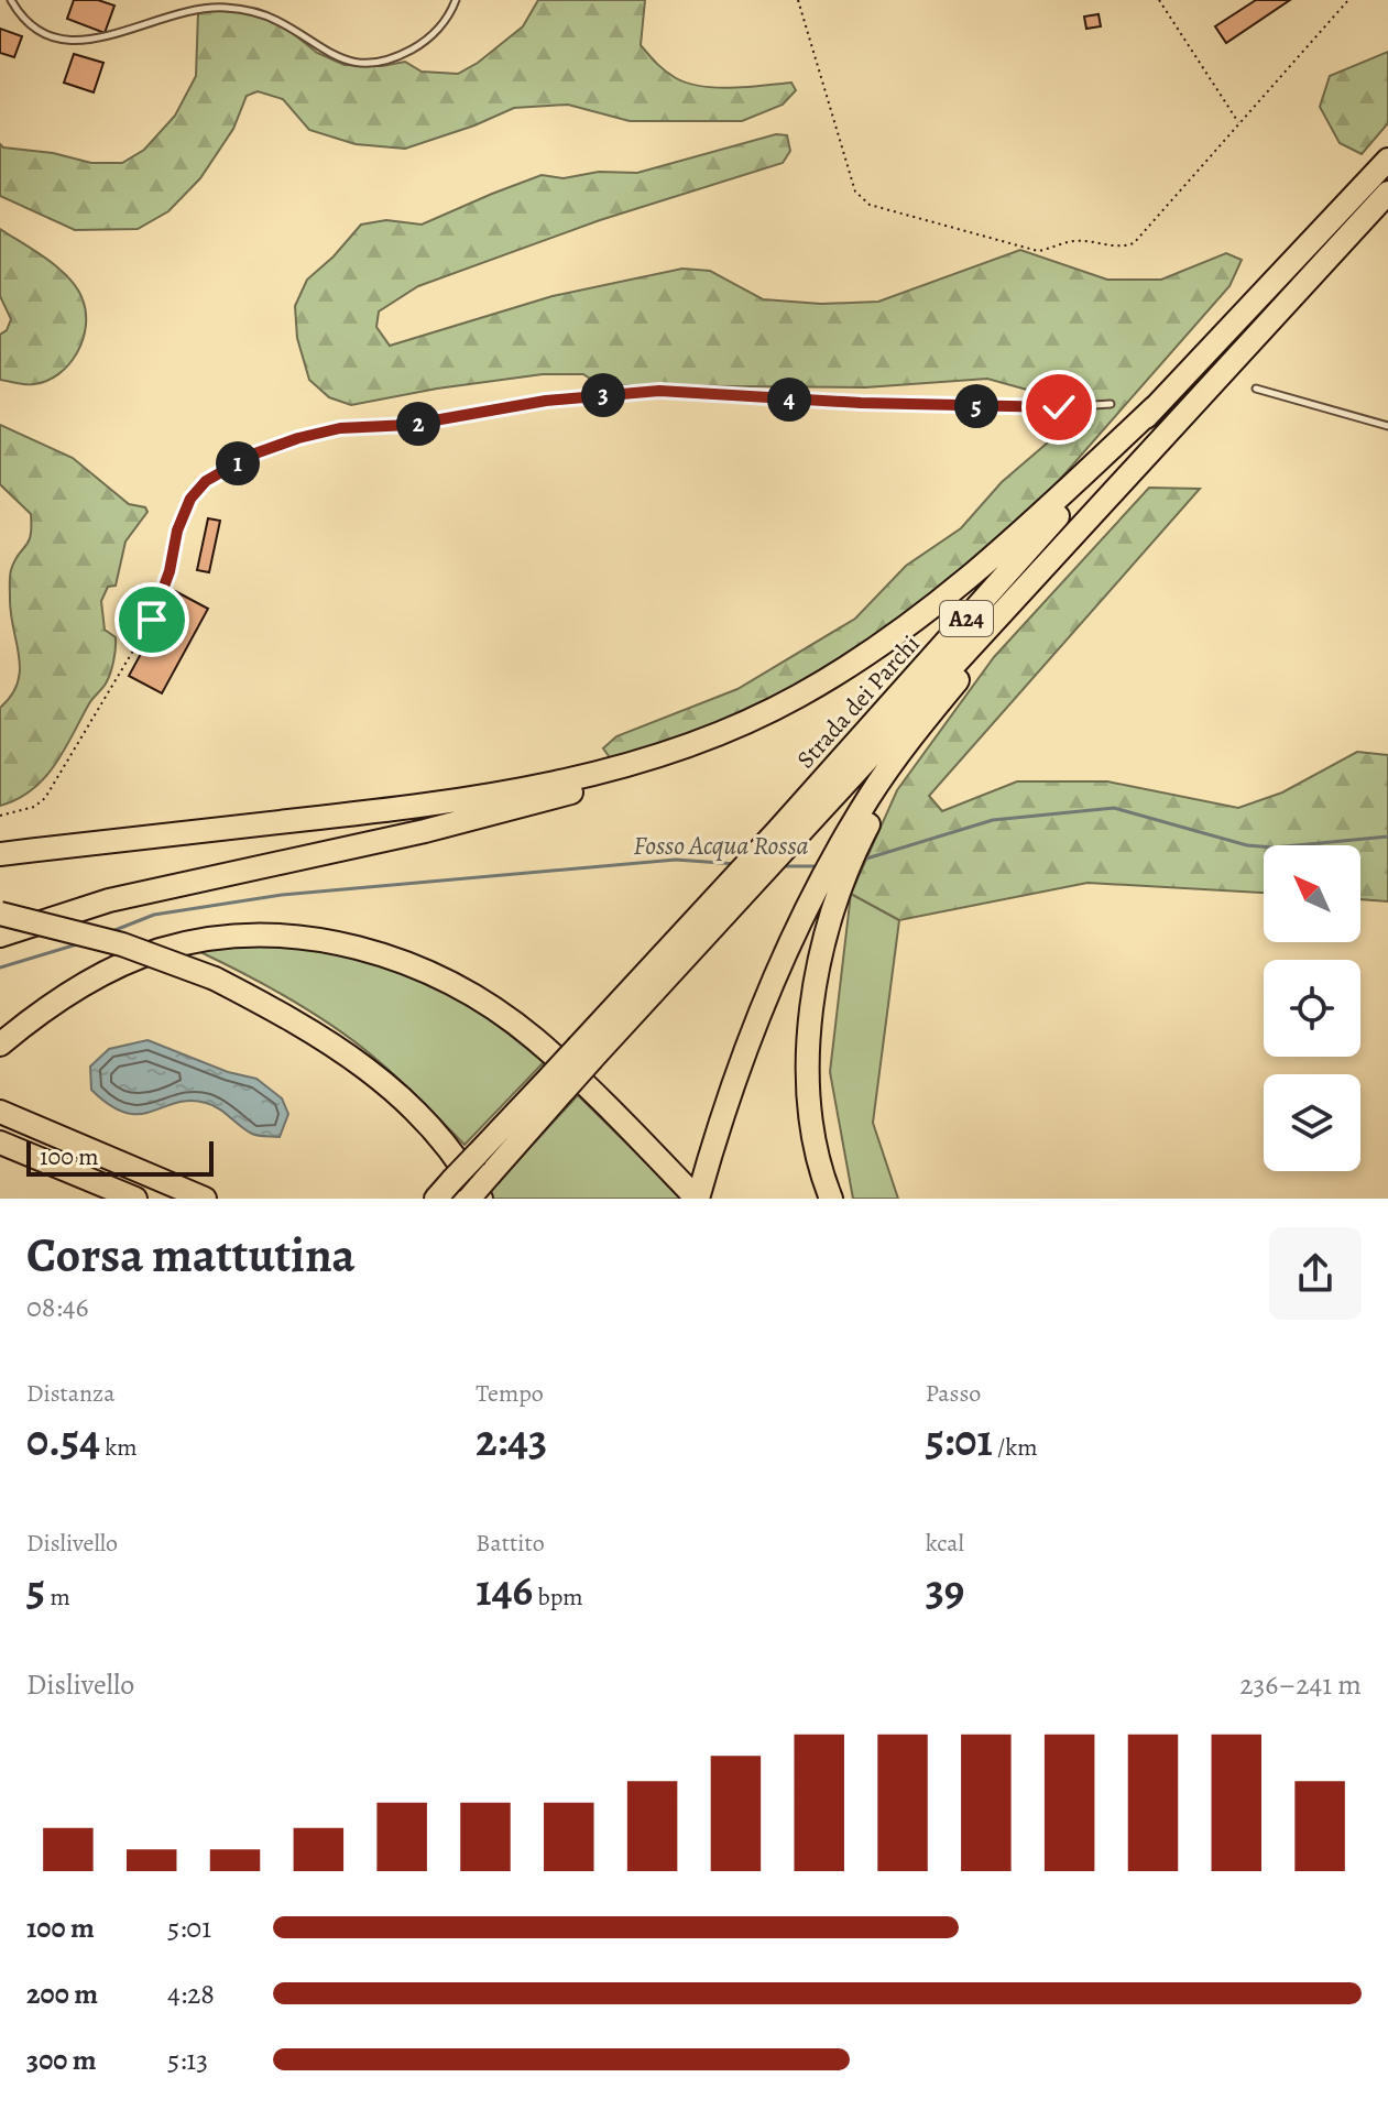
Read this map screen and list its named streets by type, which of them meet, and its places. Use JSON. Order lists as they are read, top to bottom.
{
  "streets": {
    "highway": ["A24", "Strada dei Parchi"]
  },
  "water": ["Fosso Acqua Rossa"],
  "scale_bar": "100 m",
  "north": "top left",
  "page": {
    "pins": [
      "3",
      "4",
      "5",
      "2",
      "1"
    ],
    "scale": "100 m",
    "heading": ["Corsa mattutina", "08:46"],
    "stats": [
      ["Distanza", "0.54 km"],
      ["Tempo", "2:43"],
      ["Passo", "5:01 /km"],
      ["Dislivello", "5 m"],
      ["Battito", "146 bpm"],
      ["kcal", "39"]
    ],
    "chart": ["Dislivello", "236–241 m"],
    "list": [
      {
        "name": "100 m",
        "note": "5:01"
      },
      {
        "name": "200 m",
        "note": "4:28"
      },
      {
        "name": "300 m",
        "note": "5:13"
      }
    ]
  }
}
